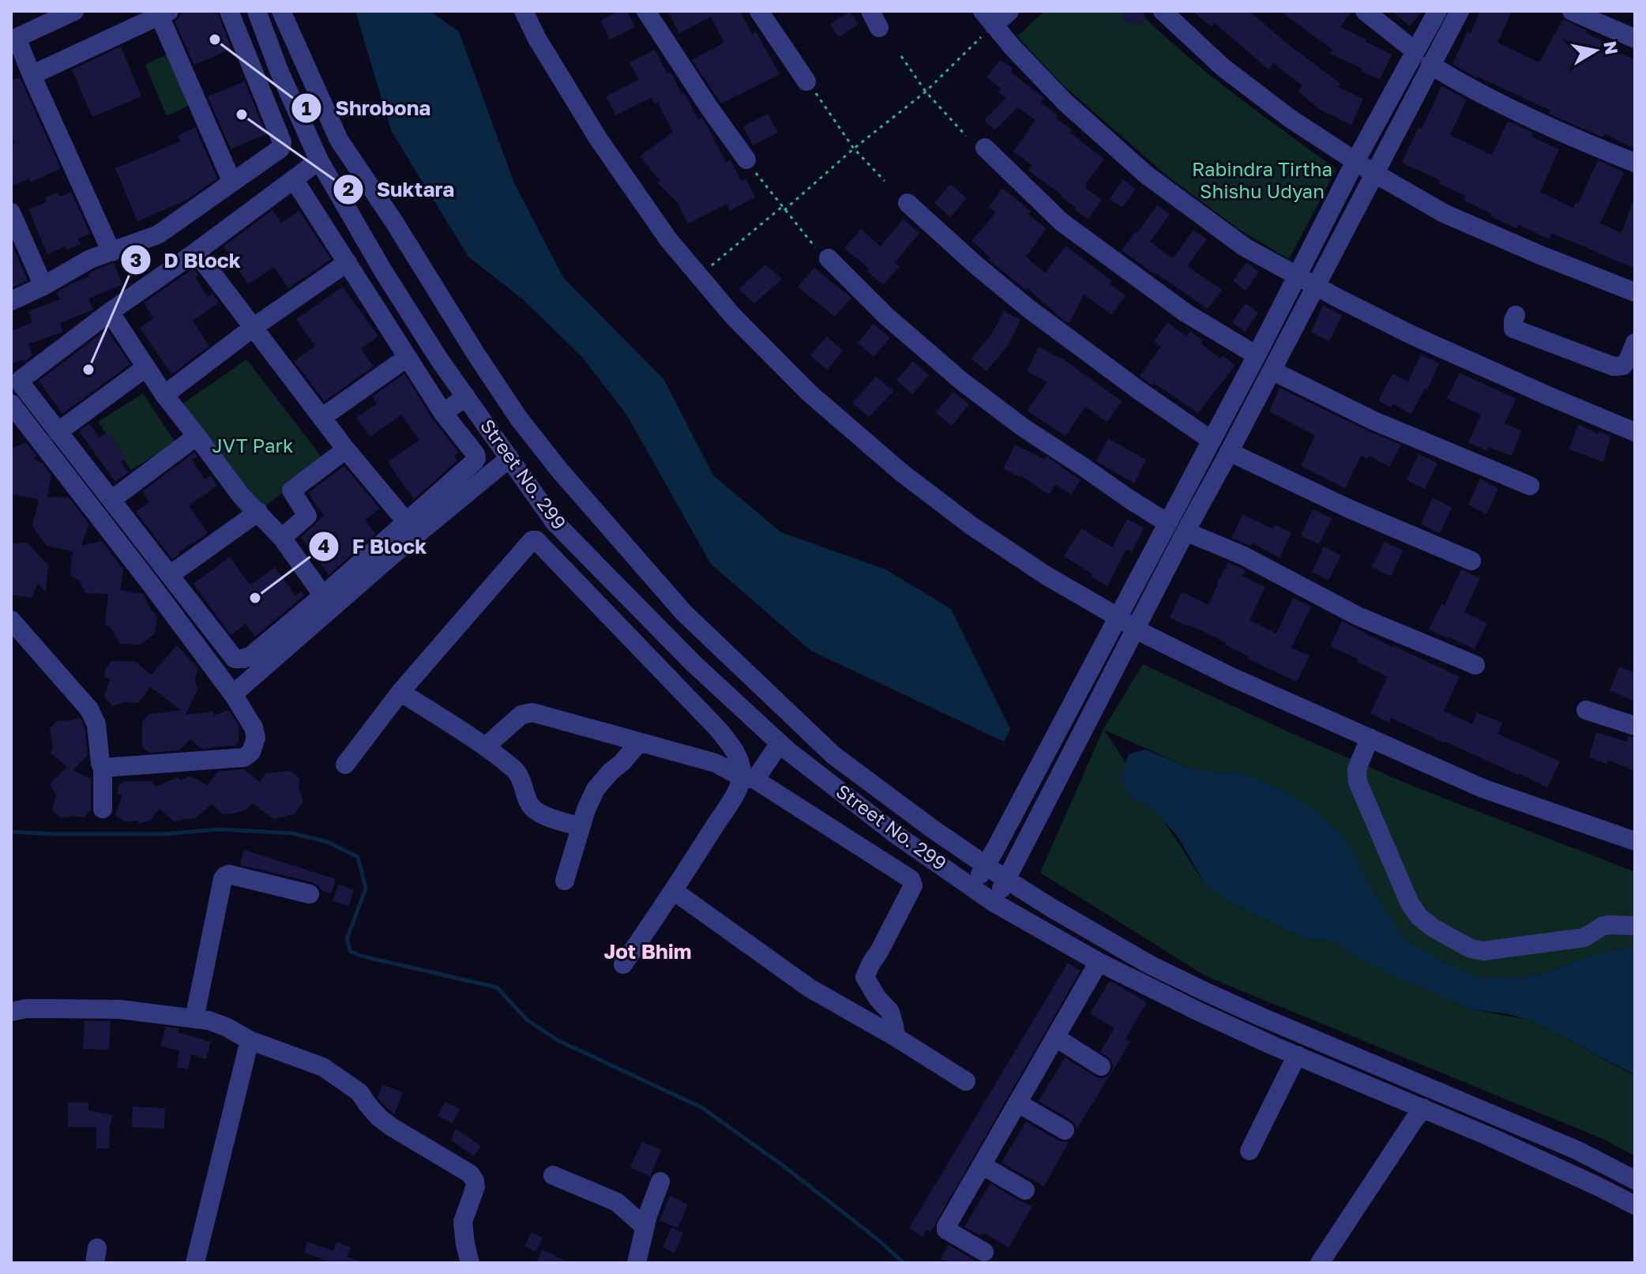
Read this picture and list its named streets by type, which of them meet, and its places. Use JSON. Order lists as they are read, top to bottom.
{
  "streets": {
    "street": ["Street No. 299"]
  },
  "districts": ["Jot Bhim"],
  "parks": ["Rabindra Tirtha Shishu Udyan", "JVT Park"],
  "places": [
    "Shrobona",
    "Suktara",
    "D Block",
    "F Block"
  ],
  "north": "right"
}
